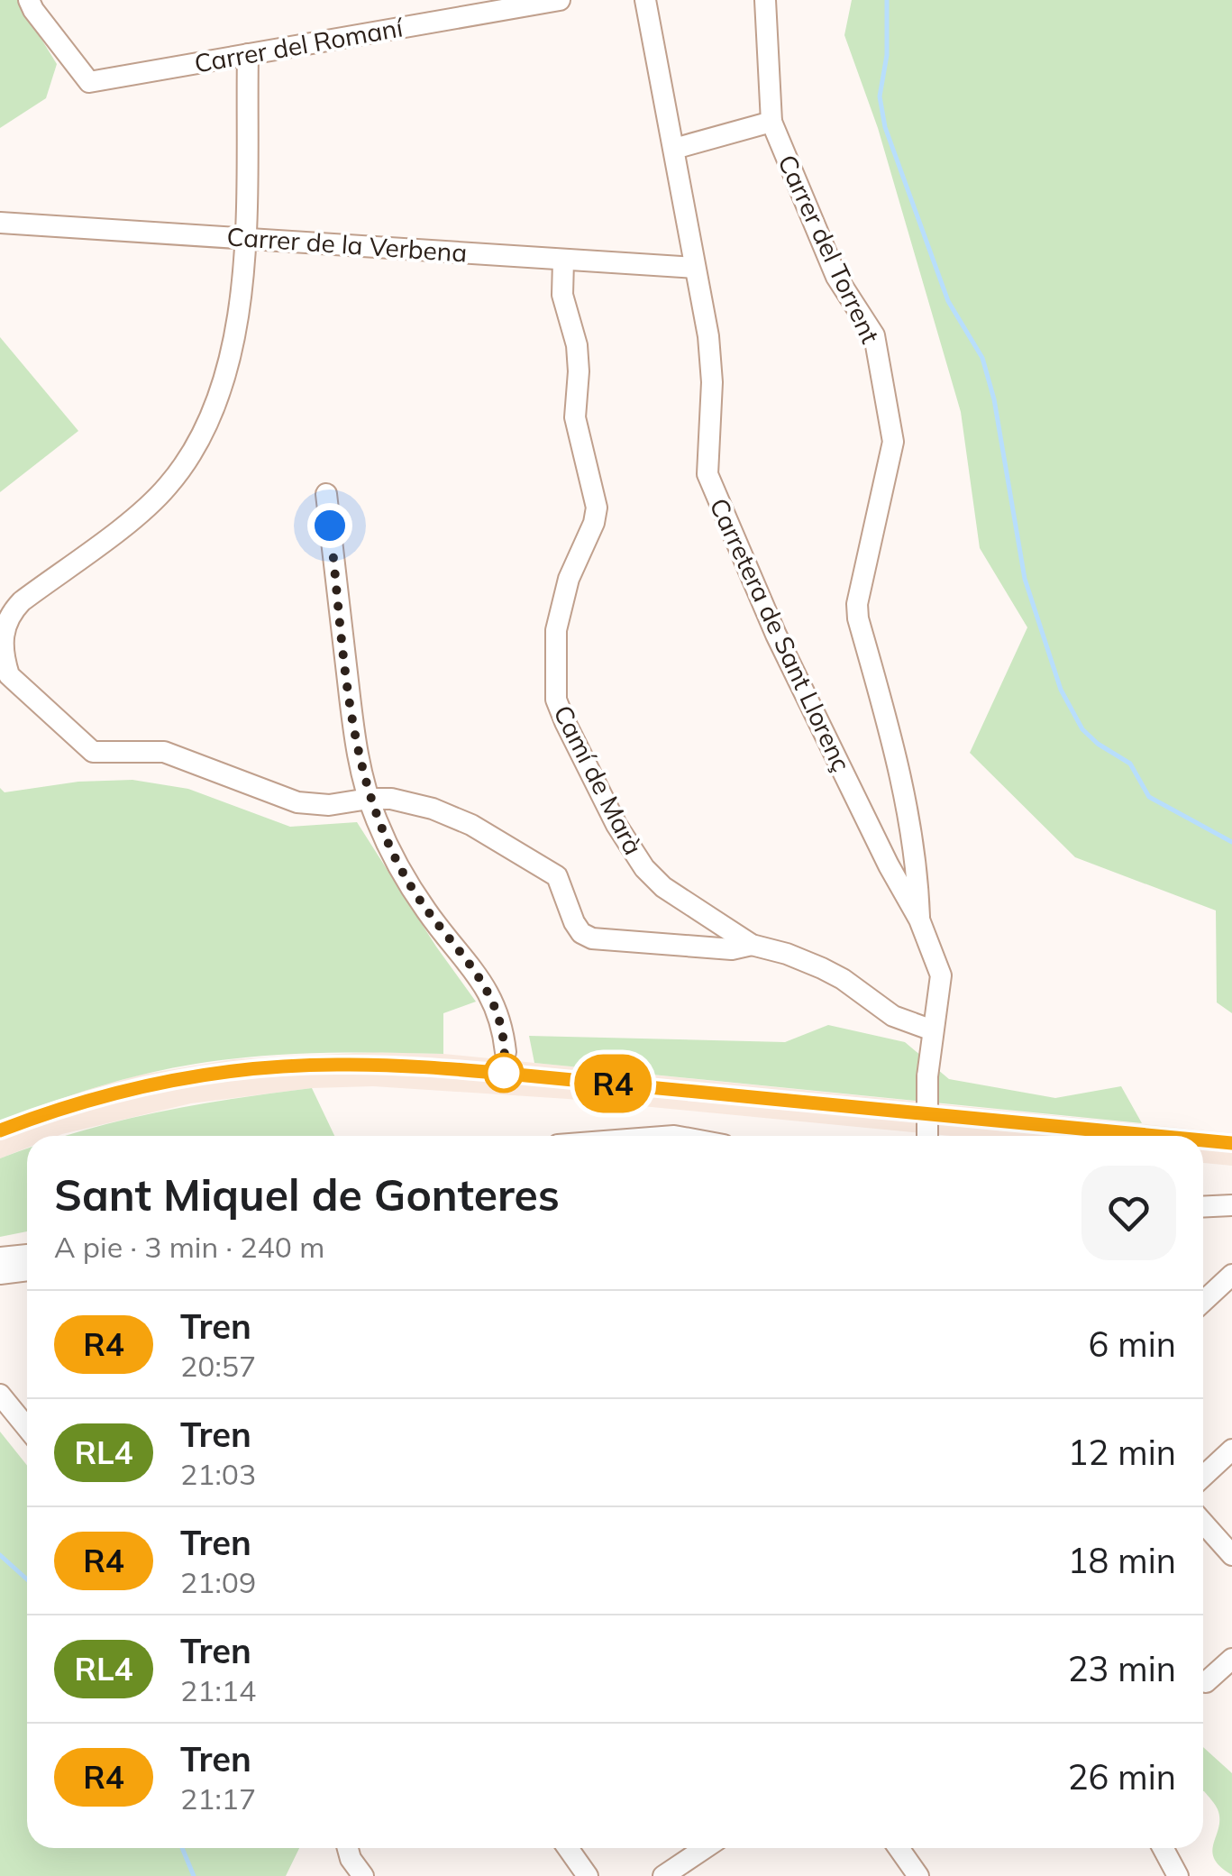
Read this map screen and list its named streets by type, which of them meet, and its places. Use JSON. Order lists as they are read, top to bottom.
{
  "streets": {
    "street": [
      "Carrer del Romaní",
      "Carrer de la Verbena",
      "Carrer del Torrent",
      "Carretera de Sant Llorenç",
      "Camí de Marà"
    ]
  },
  "crossings": [
    ["Carrer de la Verbena", "Carretera de Sant Llorenç"],
    ["Carrer de la Verbena", "Camí de Marà"],
    ["Carrer del Torrent", "Carretera de Sant Llorenç"],
    ["Carretera de Sant Llorenç", "Camí de Marà"]
  ],
  "page": {
    "on_map": "R4",
    "heading": ["Sant Miquel de Gonteres", "A pie · 3 min · 240 m"],
    "list": [
      {
        "mark": "R4",
        "name": "Tren",
        "note": "20:57",
        "value": "6 min"
      },
      {
        "mark": "RL4",
        "name": "Tren",
        "note": "21:03",
        "value": "12 min"
      },
      {
        "mark": "R4",
        "name": "Tren",
        "note": "21:09",
        "value": "18 min"
      },
      {
        "mark": "RL4",
        "name": "Tren",
        "note": "21:14",
        "value": "23 min"
      },
      {
        "mark": "R4",
        "name": "Tren",
        "note": "21:17",
        "value": "26 min"
      }
    ]
  }
}
